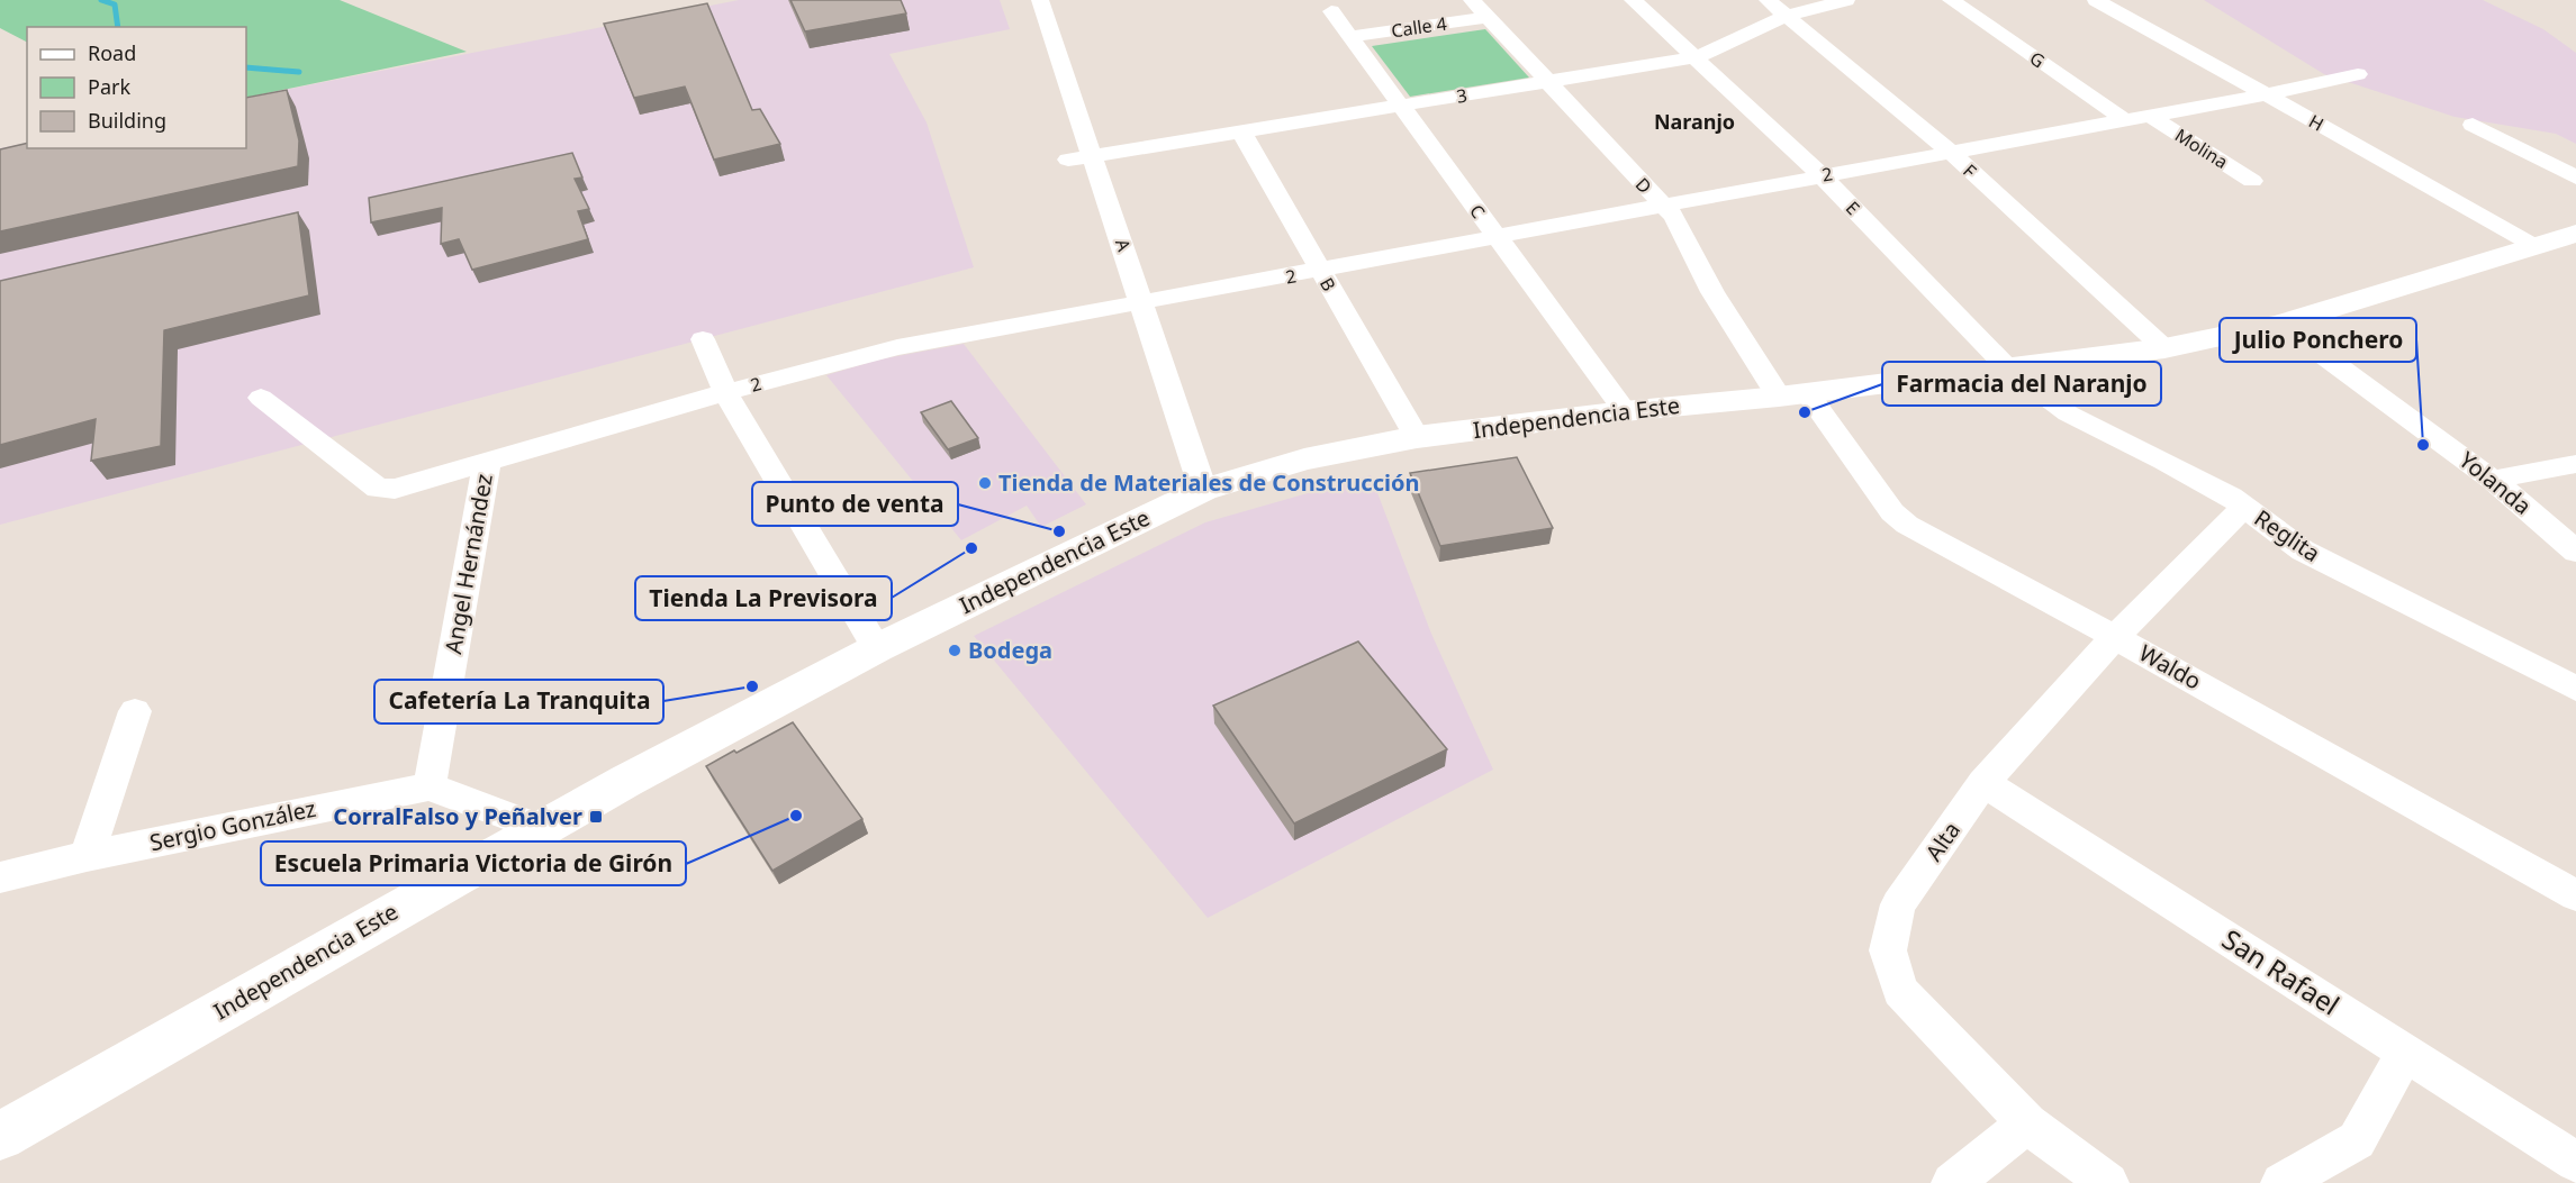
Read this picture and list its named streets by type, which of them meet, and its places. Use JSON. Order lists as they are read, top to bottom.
{
  "streets": {
    "main road": ["Independencia Este"],
    "street": [
      "Calle 4",
      "G",
      "3",
      "H",
      "Molina",
      "F",
      "2",
      "D",
      "E",
      "C",
      "A",
      "B",
      "Yolanda",
      "Reglita",
      "Angel Hernández",
      "Waldo",
      "Sergio González",
      "Alta",
      "San Rafael"
    ]
  },
  "crossings": [
    ["Calle 4", "D"],
    ["Calle 4", "C"],
    ["G", "2"],
    ["3", "F"],
    ["3", "D"],
    ["3", "E"],
    ["3", "C"],
    ["3", "A"],
    ["3", "B"],
    ["H", "2"],
    ["H", "Independencia Este"],
    ["Molina", "2"],
    ["F", "2"],
    ["F", "Independencia Este"],
    ["2", "D"],
    ["2", "E"],
    ["2", "C"],
    ["2", "A"],
    ["2", "B"],
    ["2", "Angel Hernández"],
    ["D", "Independencia Este"],
    ["D", "Waldo"],
    ["E", "Independencia Este"],
    ["E", "Reglita"],
    ["C", "Independencia Este"],
    ["A", "Independencia Este"],
    ["B", "Independencia Este"],
    ["Independencia Este", "Yolanda"],
    ["Independencia Este", "Reglita"],
    ["Independencia Este", "Waldo"],
    ["Reglita", "Alta"],
    ["Angel Hernández", "Sergio González"],
    ["Waldo", "Alta"],
    ["Alta", "San Rafael"]
  ],
  "districts": ["Naranjo"],
  "places": {
    "other": [
      "Farmacia del Naranjo",
      "Julio Ponchero",
      "Tienda de Materiales de Construcción",
      "Punto de venta",
      "Tienda La Previsora",
      "Bodega",
      "Cafetería La Tranquita",
      "Escuela Primaria Victoria de Girón"
    ],
    "transit": ["CorralFalso y Peñalver"]
  },
  "legend": ["Road", "Park", "Building"]
}
